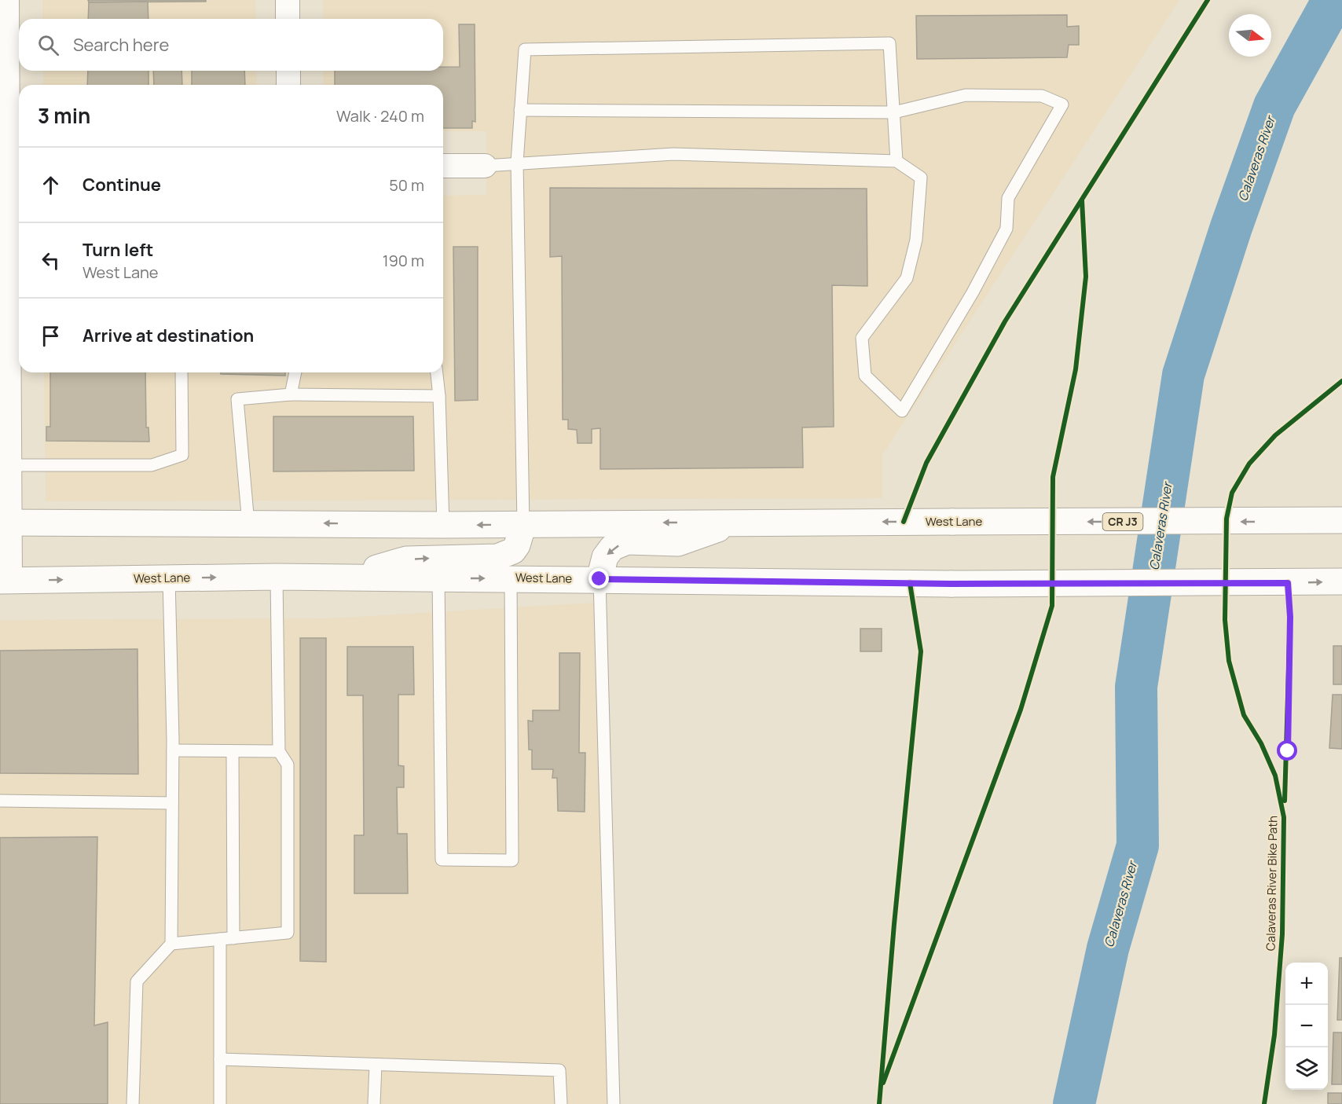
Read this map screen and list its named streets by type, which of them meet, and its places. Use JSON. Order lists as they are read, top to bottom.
{
  "streets": {
    "main road": ["West Lane", "CR J3"],
    "cycle path": ["Calaveras River Bike Path"]
  },
  "water": ["Calaveras River"],
  "north": "right",
  "page": {
    "search": "Search here",
    "heading": ["3 min", "Walk · 240 m"],
    "list": [
      ["Continue", "50 m"],
      ["Turn left", "West Lane", "190 m"],
      "Arrive at destination"
    ],
    "map_buttons": ["+", "−"]
  }
}
